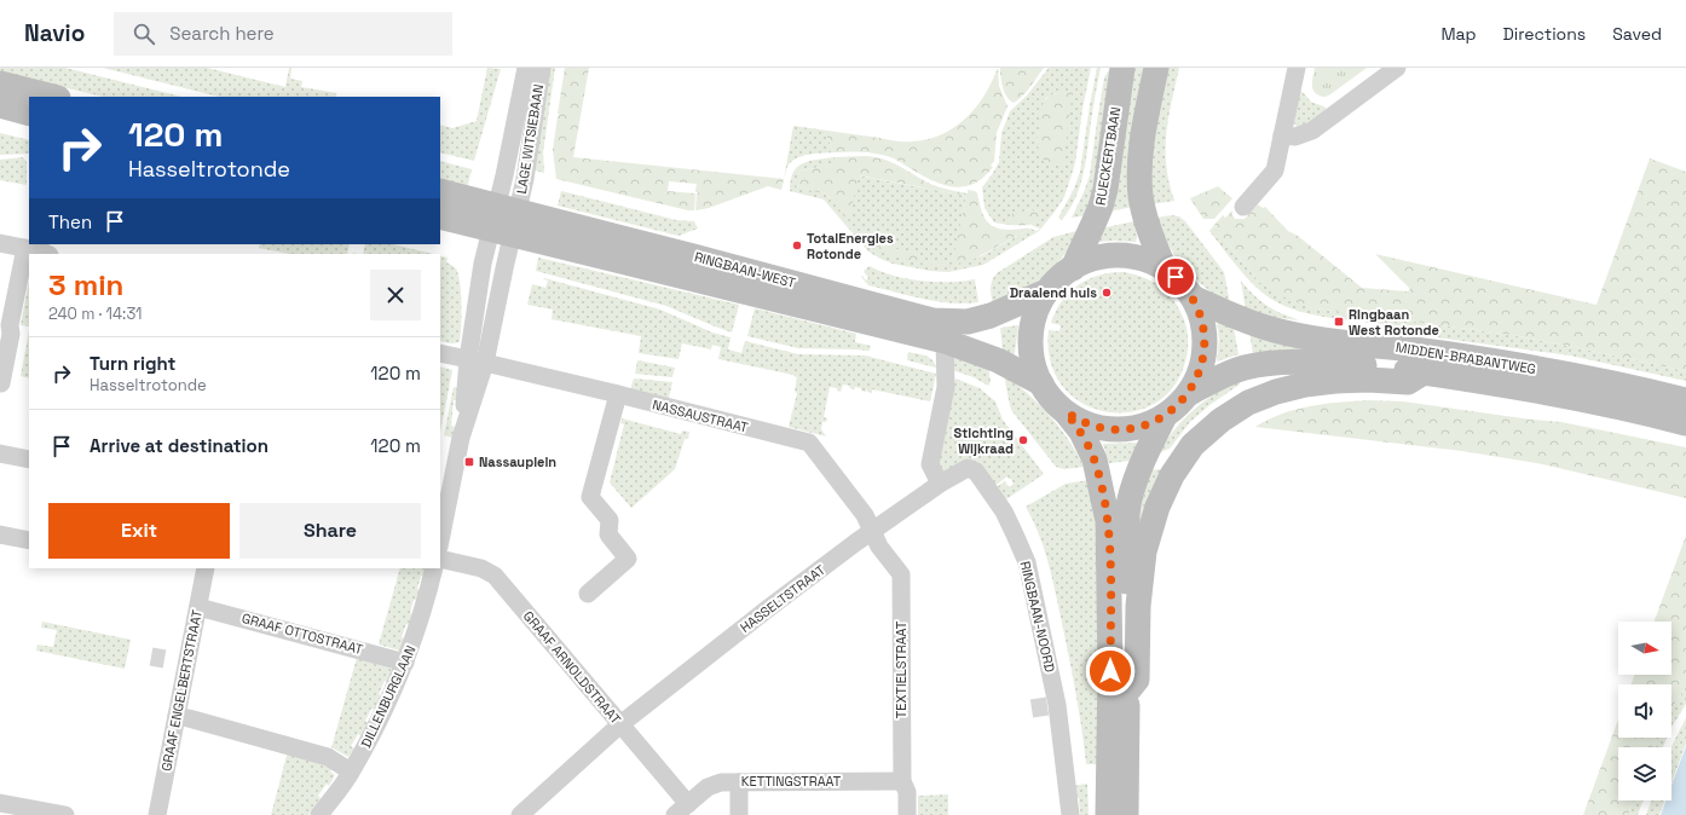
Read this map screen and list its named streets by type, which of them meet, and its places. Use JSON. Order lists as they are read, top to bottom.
{
  "streets": {
    "main road": ["RUECKERTBAAN", "RINGBAAN-WEST", "MIDDEN-BRABANTWEG"],
    "street": [
      "LAGE WITSIEBAAN",
      "NASSAUSTRAAT",
      "HASSELTSTRAAT",
      "RINGBAAN-NOORD",
      "GRAAF OTTOSTRAAT",
      "GRAAF ARNOLDSTRAAT",
      "TEXTIELSTRAAT",
      "GRAAF ENGELBERTSTRAAT",
      "DILLENBURGLAAN",
      "KETTINGSTRAAT"
    ]
  },
  "crossings": [
    ["LAGE WITSIEBAAN", "RINGBAAN-WEST"],
    ["NASSAUSTRAAT", "HASSELTSTRAAT"],
    ["NASSAUSTRAAT", "TEXTIELSTRAAT"],
    ["HASSELTSTRAAT", "RINGBAAN-NOORD"],
    ["HASSELTSTRAAT", "GRAAF ARNOLDSTRAAT"],
    ["HASSELTSTRAAT", "TEXTIELSTRAAT"],
    ["GRAAF OTTOSTRAAT", "GRAAF ENGELBERTSTRAAT"],
    ["GRAAF OTTOSTRAAT", "DILLENBURGLAAN"],
    ["GRAAF ARNOLDSTRAAT", "KETTINGSTRAAT"],
    ["TEXTIELSTRAAT", "KETTINGSTRAAT"]
  ],
  "places": {
    "other": ["TotalEnergies Rotonde", "Draaiend huis", "Stichting Wijkraad"],
    "transit": ["Ringbaan West Rotonde", "Nassauplein"]
  },
  "north": "right",
  "page": {
    "header": "Navio",
    "search": "Search here",
    "nav": ["Map", "Directions", "Saved"],
    "turn": ["120 m", "Hasseltrotonde"],
    "then": "Then",
    "heading": ["3 min", "240 m · 14:31"],
    "list": [
      {
        "name": "Turn right",
        "note": "Hasseltrotonde",
        "value": "120 m"
      },
      {
        "name": "Arrive at destination",
        "value": "120 m"
      }
    ],
    "buttons": ["Exit", "Share"]
  }
}
